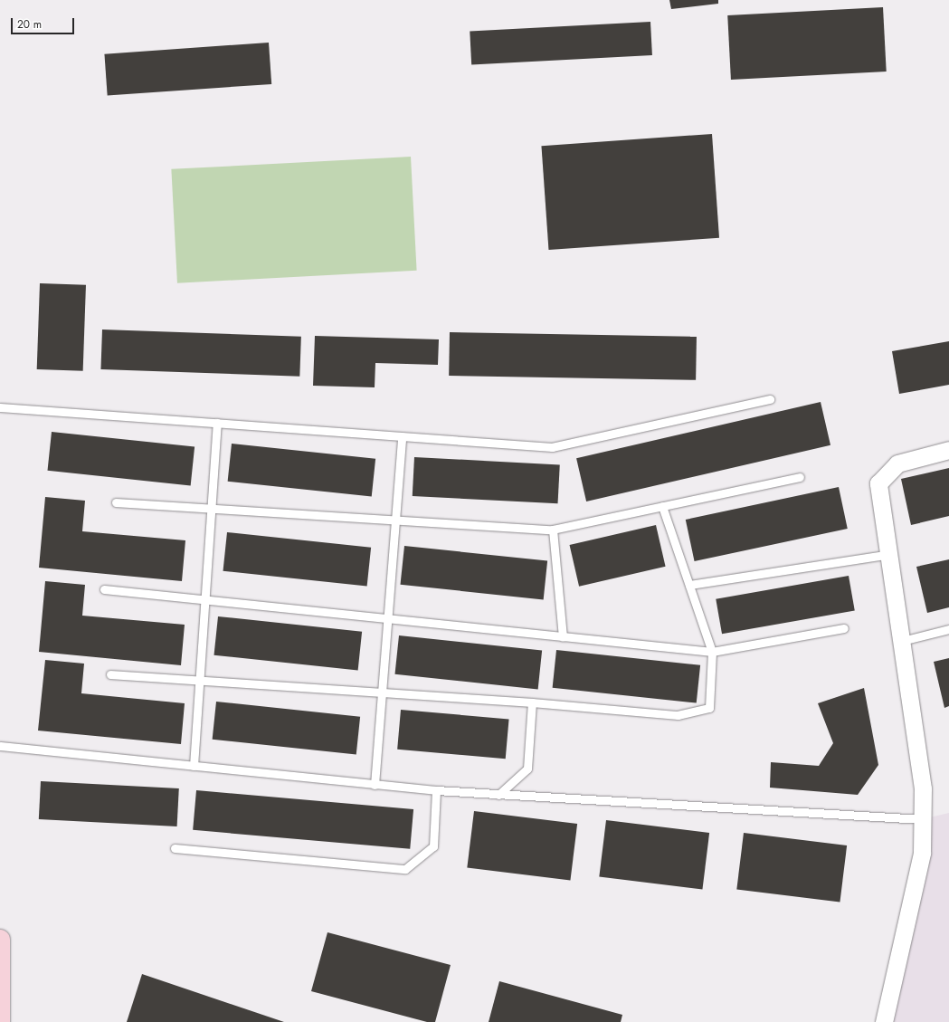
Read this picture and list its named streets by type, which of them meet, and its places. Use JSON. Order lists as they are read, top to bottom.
{
  "scale_bar": "20 m"
}
